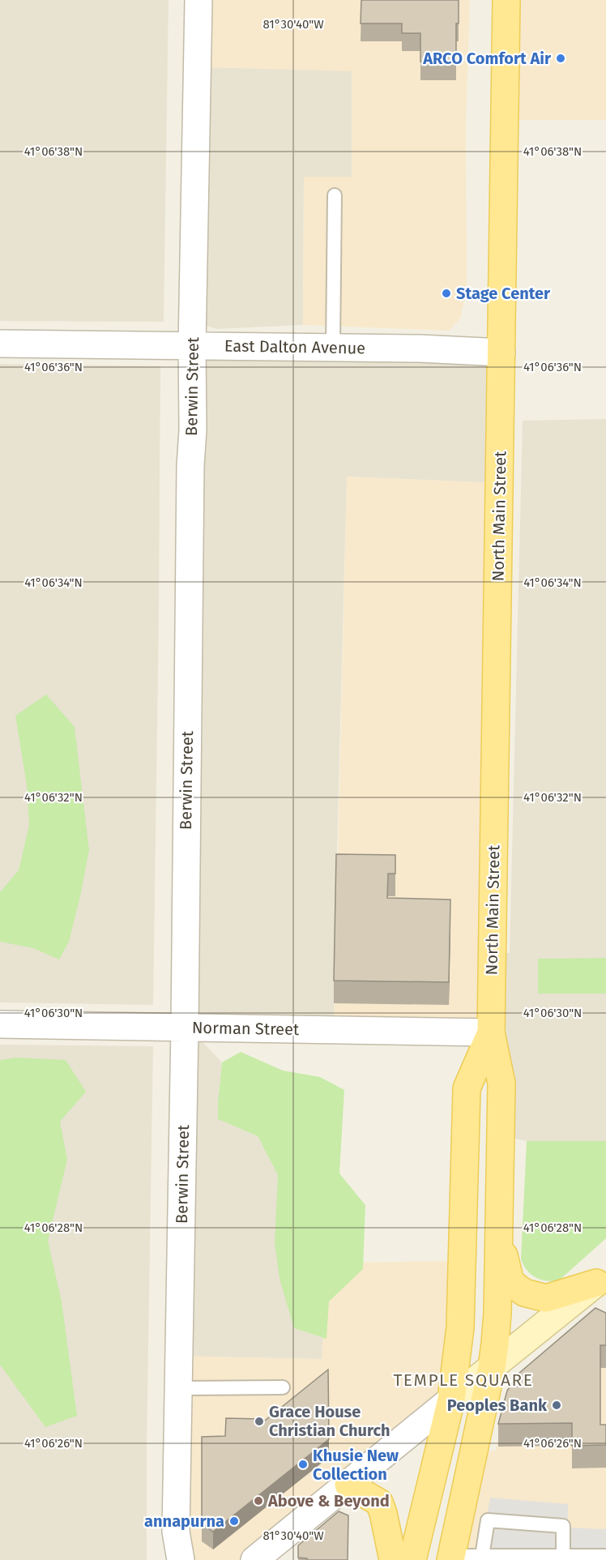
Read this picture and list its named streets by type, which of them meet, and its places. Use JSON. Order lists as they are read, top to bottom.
{
  "streets": {
    "main road": ["North Main Street"],
    "street": ["East Dalton Avenue", "Berwin Street", "Norman Street"]
  },
  "crossings": [
    ["East Dalton Avenue", "Berwin Street"],
    ["East Dalton Avenue", "North Main Street"],
    ["Berwin Street", "Norman Street"],
    ["North Main Street", "Norman Street"]
  ],
  "districts": ["TEMPLE SQUARE"],
  "places": [
    "ARCO Comfort Air",
    "Stage Center",
    "Peoples Bank",
    "Grace House Christian Church",
    "Khusie New Collection",
    "Above & Beyond",
    "annapurna"
  ],
  "coordinates": [
    "81°30'40\"W",
    "41°06'38\"N",
    "41°06'36\"N",
    "41°06'34\"N",
    "41°06'32\"N",
    "41°06'30\"N",
    "41°06'28\"N",
    "41°06'26\"N"
  ]
}
